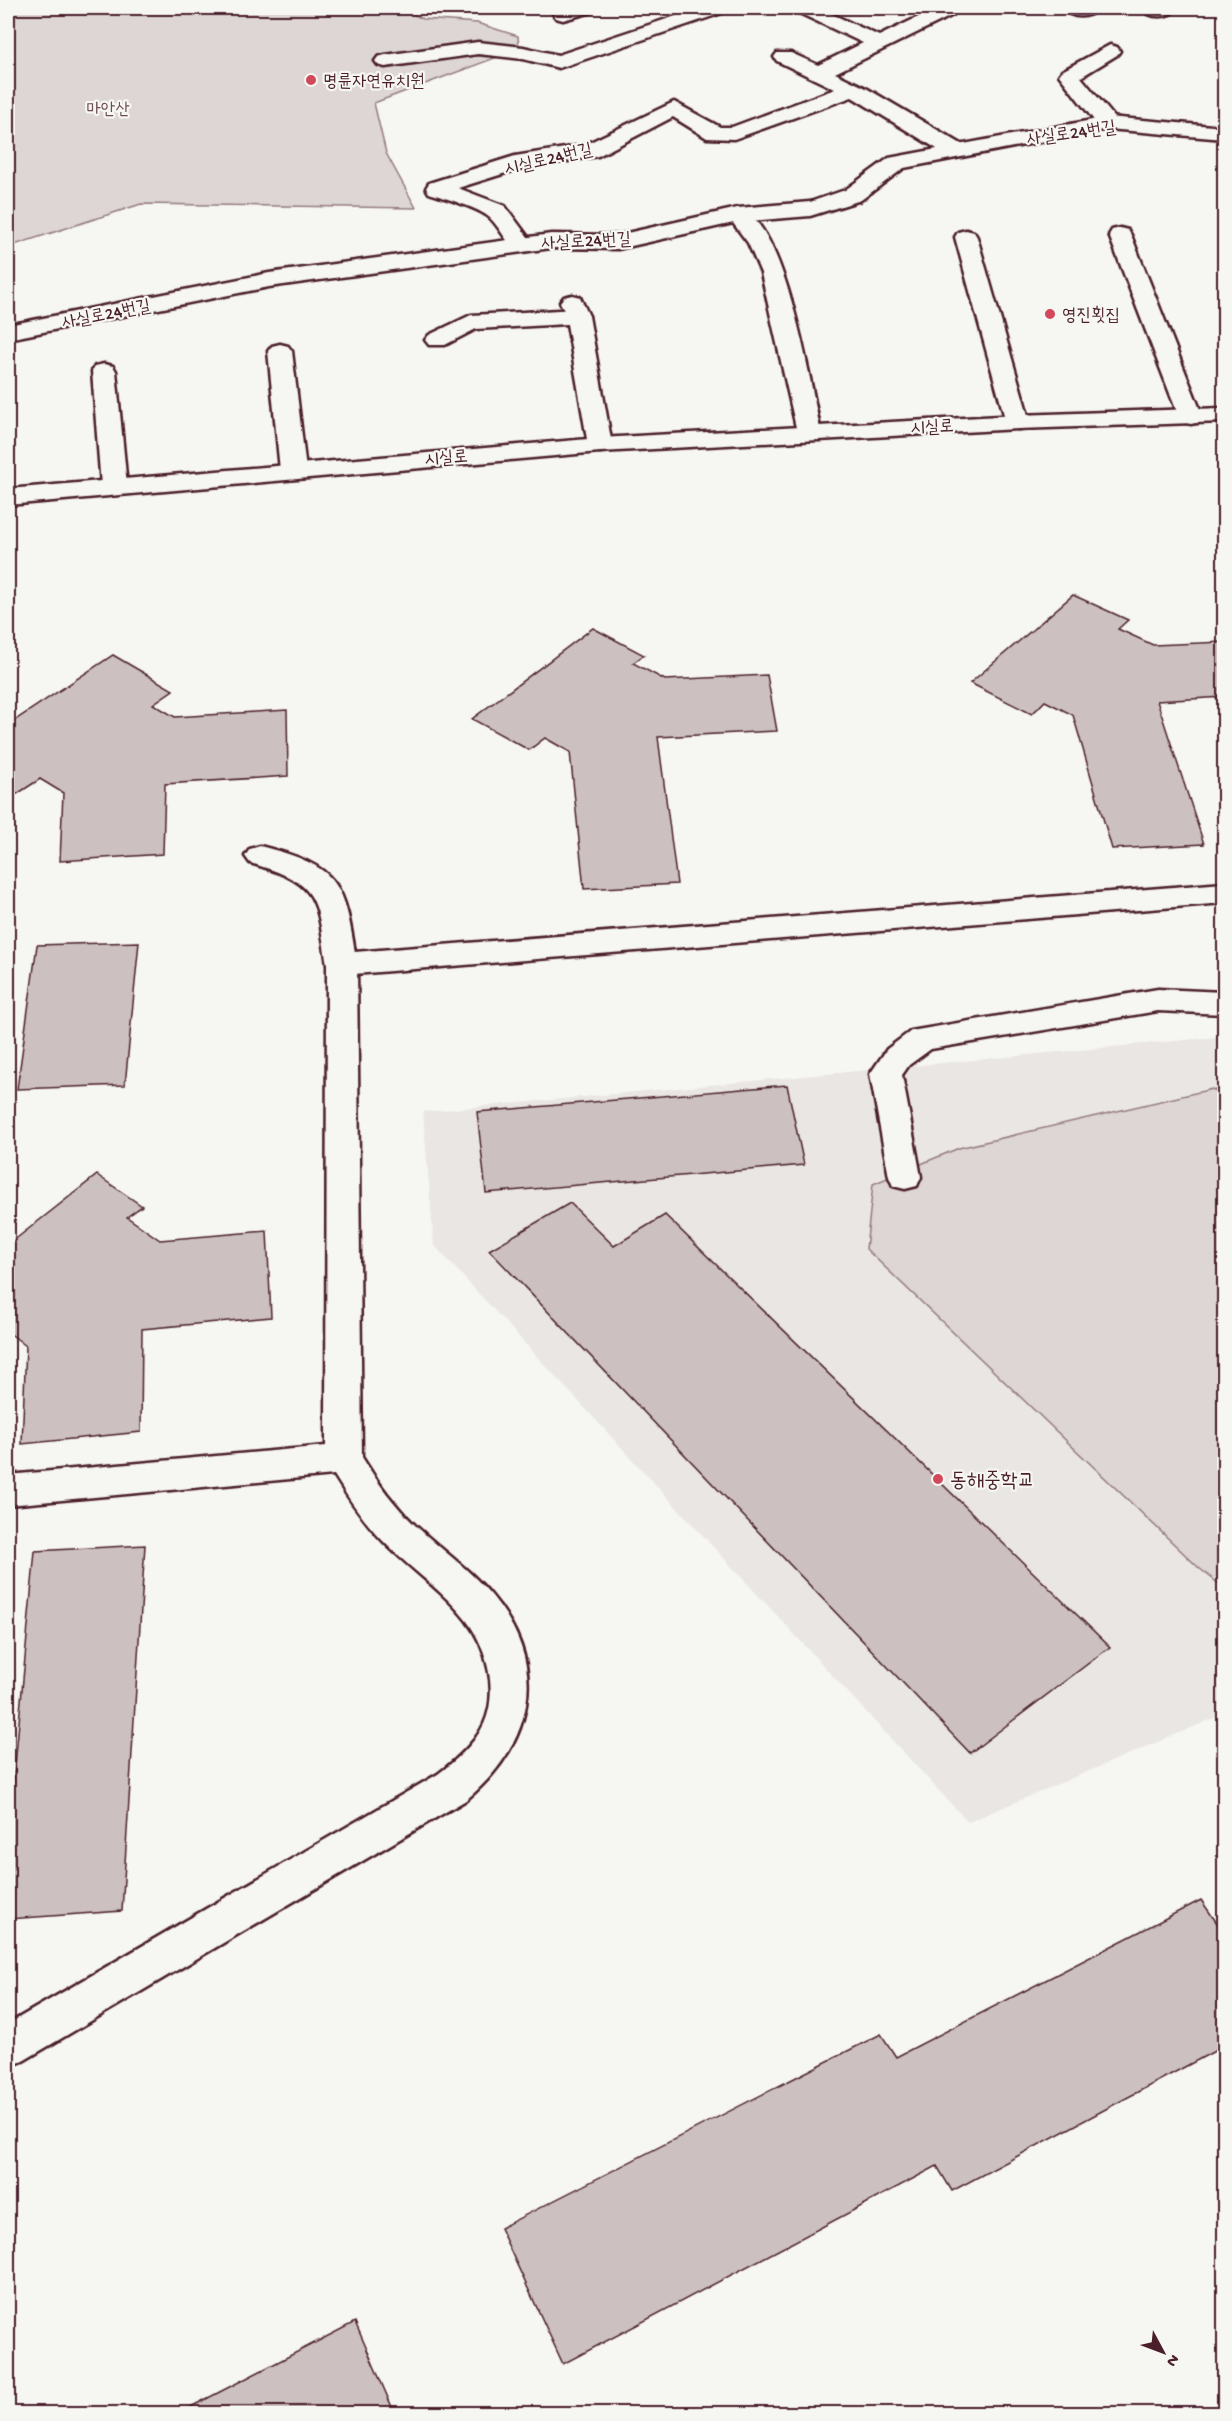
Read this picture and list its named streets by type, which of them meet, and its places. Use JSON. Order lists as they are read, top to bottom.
{
  "streets": {
    "street": ["사실로24번길", "시실로24번길", "시실로"]
  },
  "parks": ["마안산"],
  "places": ["명륜자연유치원", "영진횟집", "동해중학교"],
  "north": "bottom right"
}
